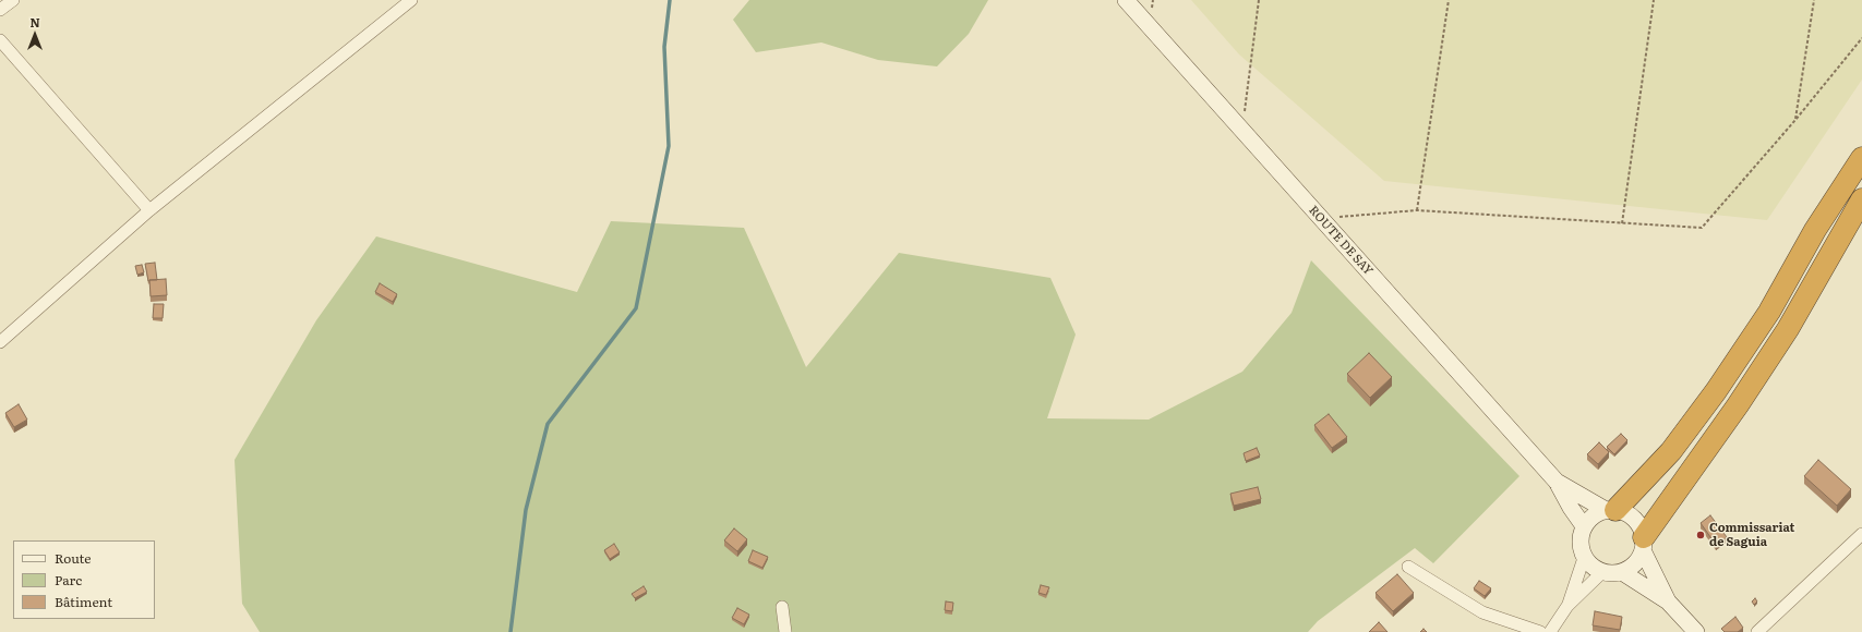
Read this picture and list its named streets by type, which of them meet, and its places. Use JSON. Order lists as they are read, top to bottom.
{
  "streets": {
    "main road": ["ROUTE DE SAY"]
  },
  "places": ["Commissariat de Saguia"],
  "legend": ["Route", "Parc", "Bâtiment"],
  "north": "top"
}
